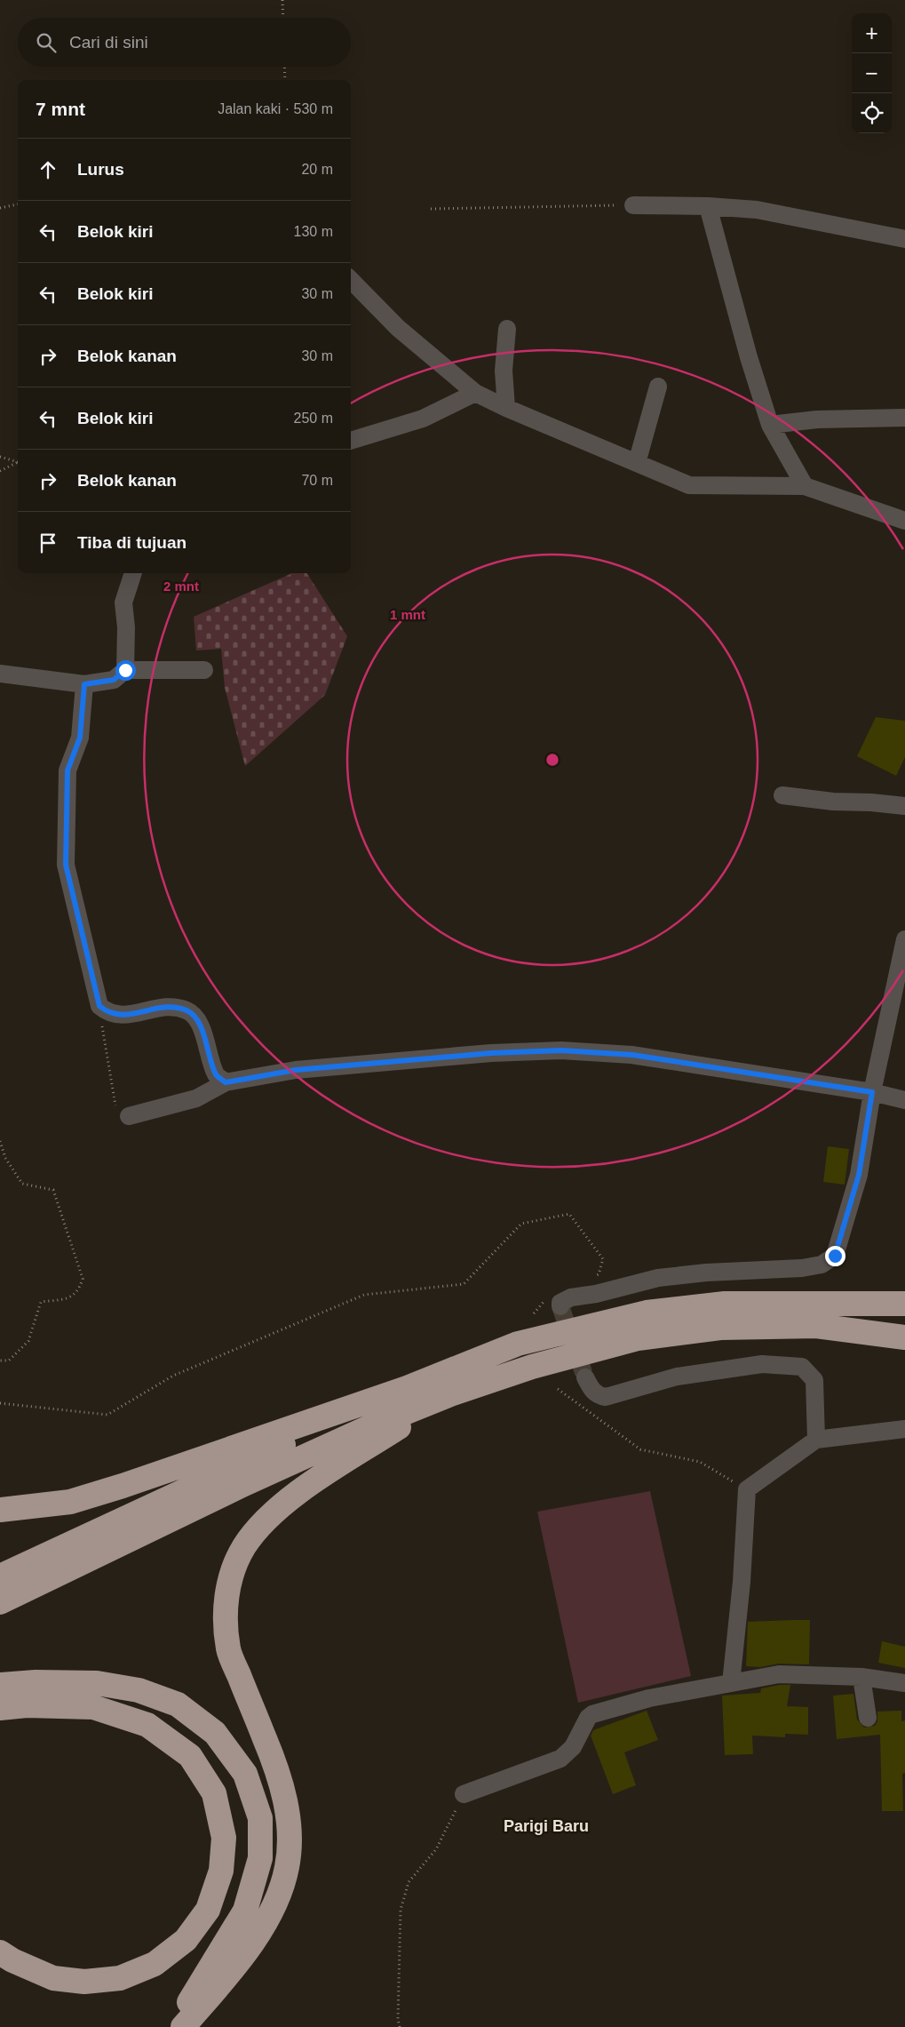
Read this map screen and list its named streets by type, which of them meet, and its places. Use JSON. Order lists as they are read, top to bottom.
{
  "districts": ["Parigi Baru"],
  "page": {
    "map_buttons": ["+", "−"],
    "search": "Cari di sini",
    "heading": ["7 mnt", "Jalan kaki · 530 m"],
    "list": [
      ["Lurus", "20 m"],
      ["Belok kiri", "130 m"],
      ["Belok kiri", "30 m"],
      ["Belok kanan", "30 m"],
      ["Belok kiri", "250 m"],
      ["Belok kanan", "70 m"],
      "Tiba di tujuan"
    ]
  },
  "rings": ["2 mnt", "1 mnt"]
}
